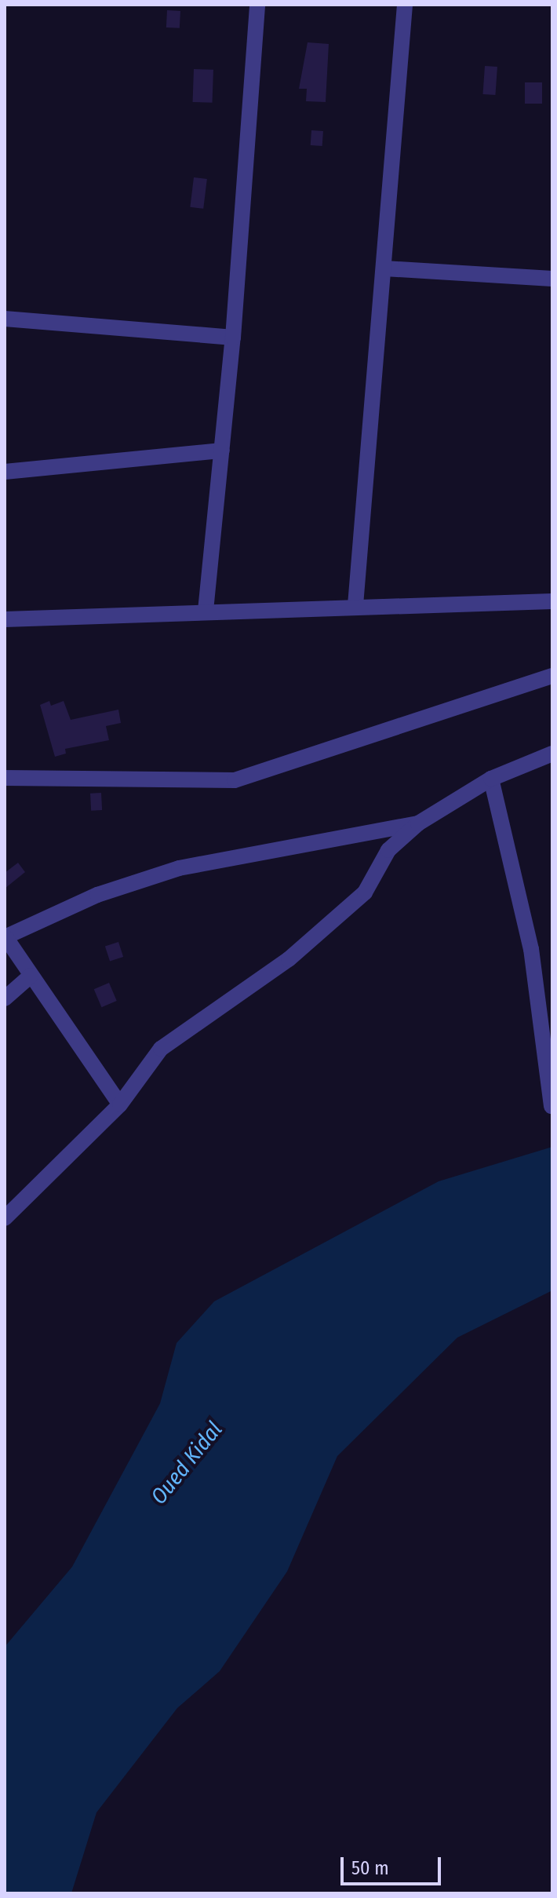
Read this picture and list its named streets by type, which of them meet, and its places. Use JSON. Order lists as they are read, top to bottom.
{
  "water": ["Oued Kidal"],
  "scale_bar": "50 m"
}
